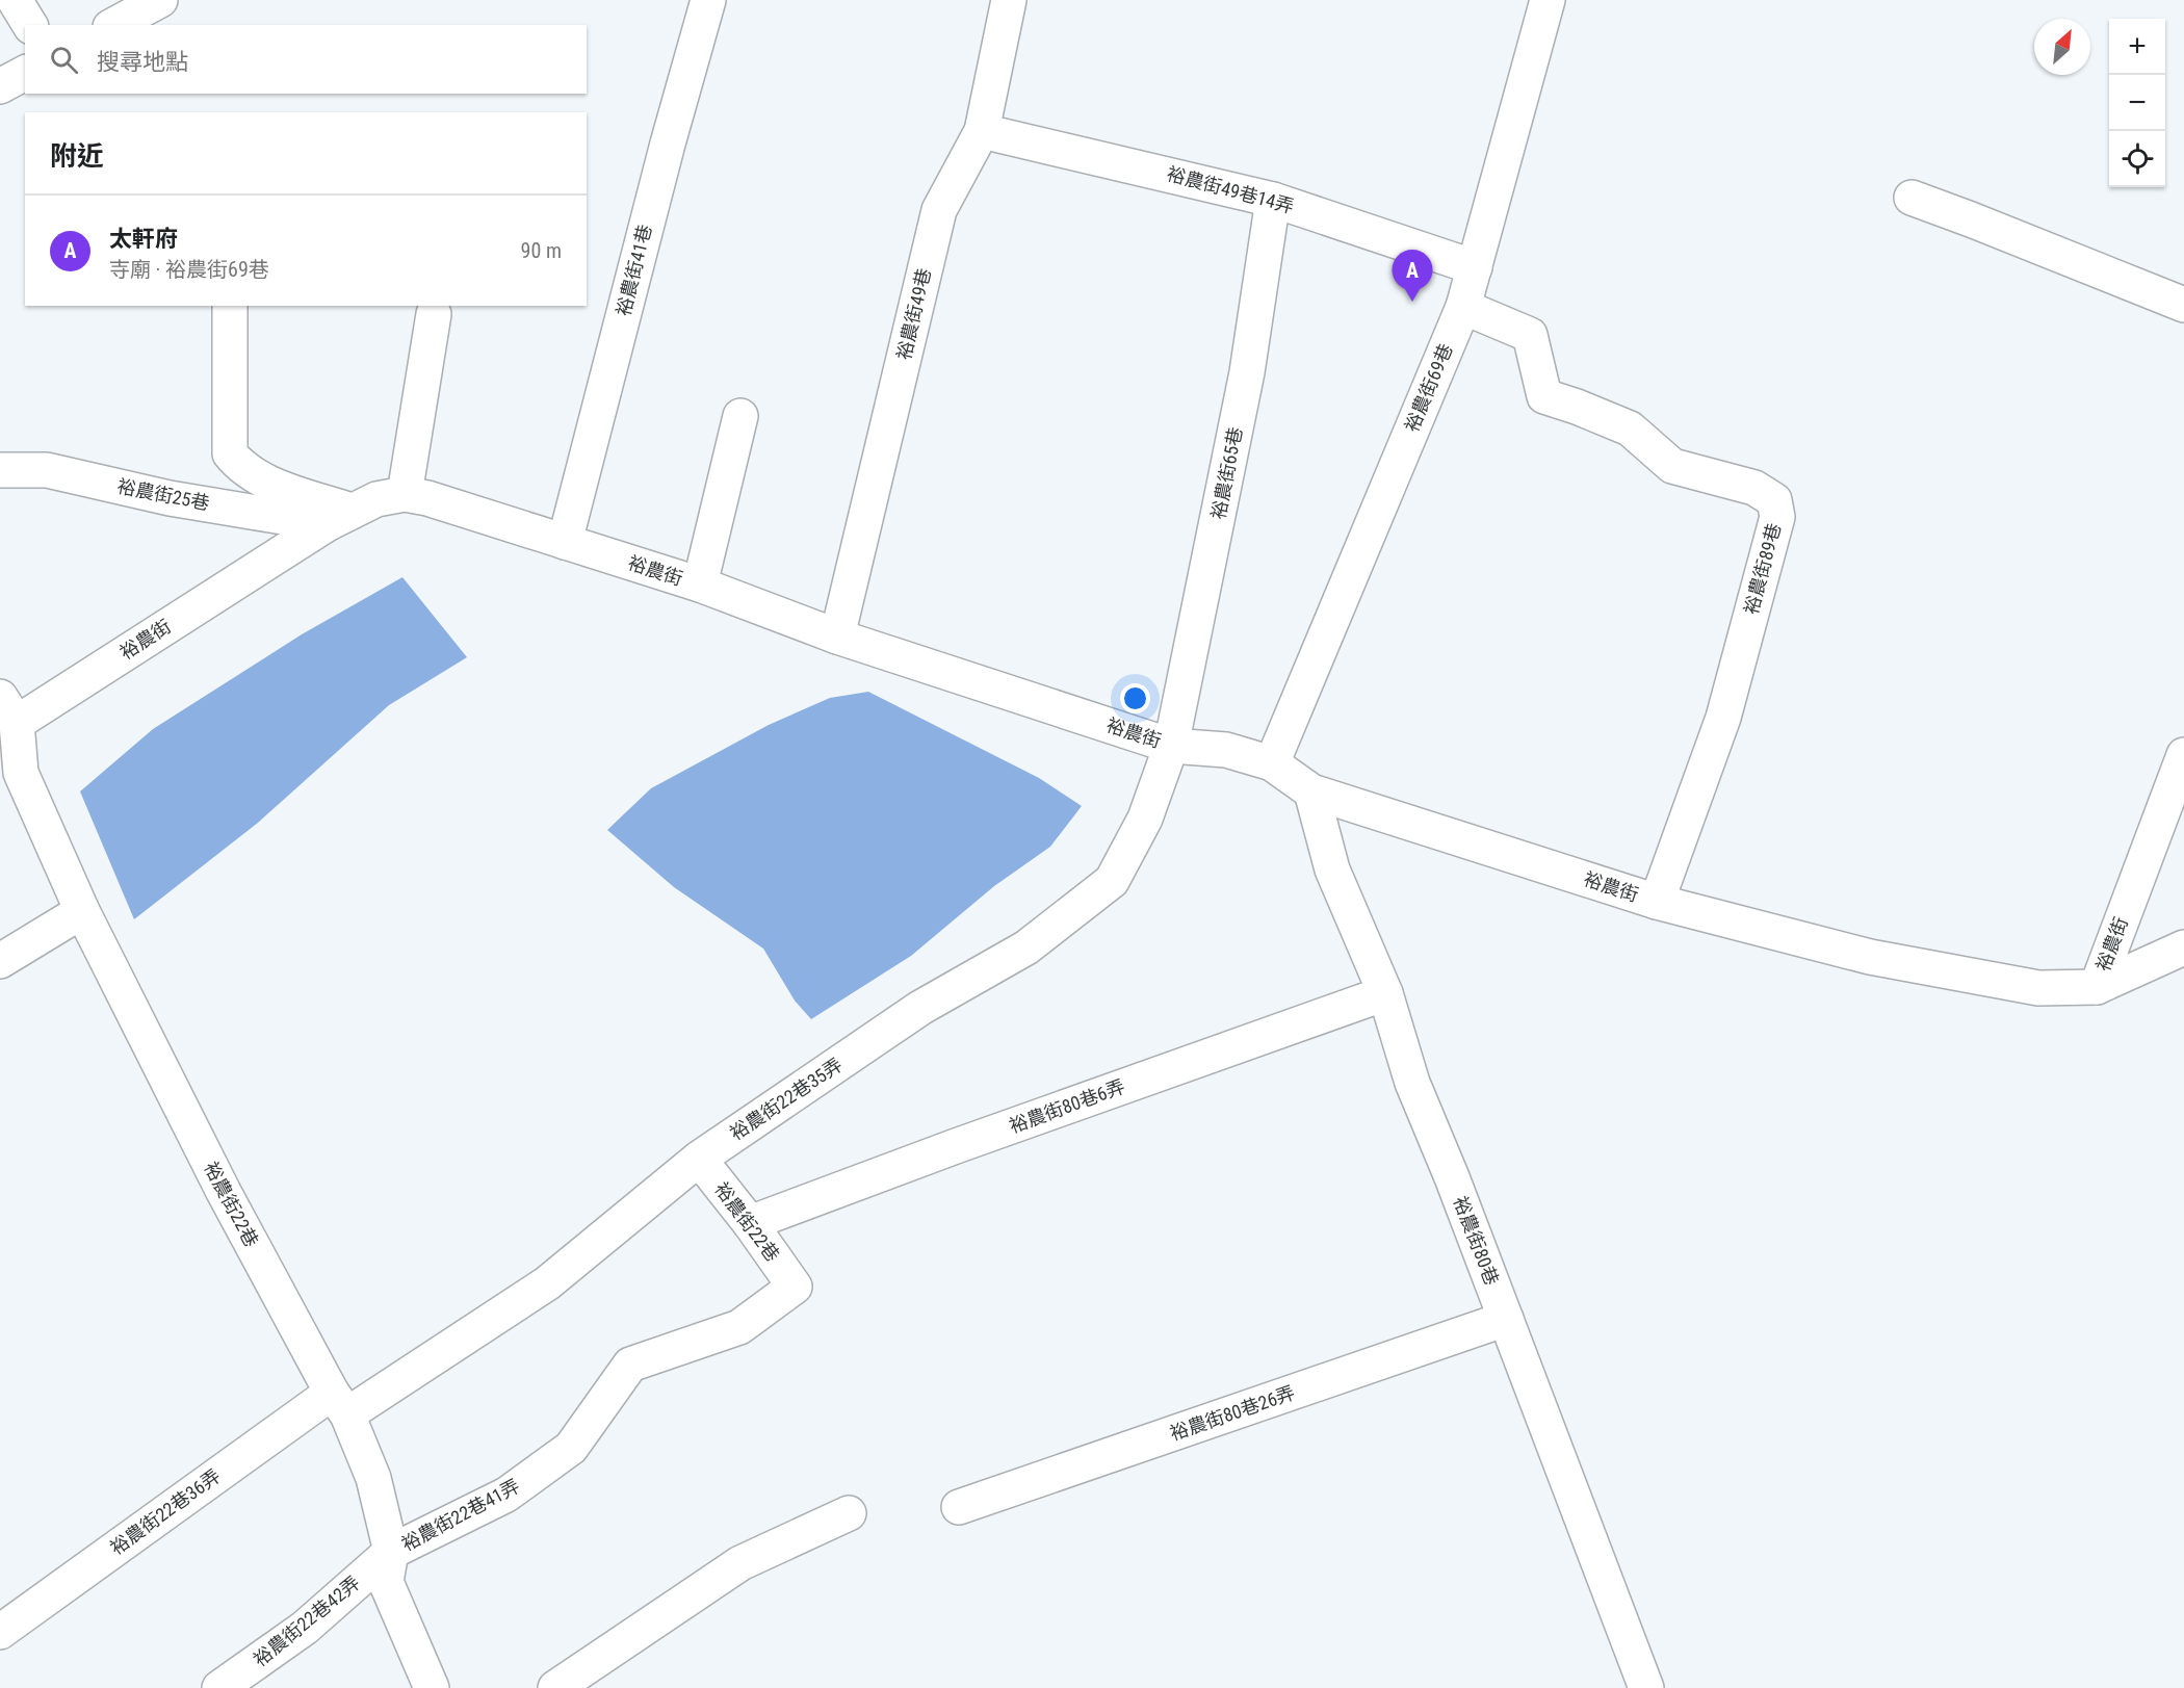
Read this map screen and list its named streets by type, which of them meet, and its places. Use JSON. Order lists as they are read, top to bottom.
{
  "streets": {
    "street": [
      "裕農街49巷14弄",
      "裕農街41巷",
      "裕農街49巷",
      "裕農街69巷",
      "裕農街65巷",
      "裕農街25巷",
      "裕農街89巷",
      "裕農街",
      "裕農街22巷35弄",
      "裕農街80巷6弄",
      "裕農街22巷",
      "裕農街80巷",
      "裕農街80巷26弄",
      "裕農街22巷36弄",
      "裕農街22巷41弄",
      "裕農街22巷42弄"
    ]
  },
  "crossings": [
    ["裕農街49巷14弄", "裕農街49巷"],
    ["裕農街49巷14弄", "裕農街69巷"],
    ["裕農街49巷14弄", "裕農街65巷"],
    ["裕農街41巷", "裕農街"],
    ["裕農街49巷", "裕農街"],
    ["裕農街69巷", "裕農街89巷"],
    ["裕農街69巷", "裕農街"],
    ["裕農街65巷", "裕農街"],
    ["裕農街65巷", "裕農街22巷35弄"],
    ["裕農街25巷", "裕農街"],
    ["裕農街89巷", "裕農街"],
    ["裕農街", "裕農街22巷35弄"],
    ["裕農街", "裕農街22巷"],
    ["裕農街", "裕農街80巷"],
    ["裕農街22巷35弄", "裕農街22巷"],
    ["裕農街22巷35弄", "裕農街22巷36弄"],
    ["裕農街80巷6弄", "裕農街22巷"],
    ["裕農街80巷6弄", "裕農街80巷"],
    ["裕農街22巷", "裕農街22巷36弄"],
    ["裕農街22巷", "裕農街22巷41弄"],
    ["裕農街22巷", "裕農街22巷42弄"],
    ["裕農街80巷", "裕農街80巷26弄"],
    ["裕農街22巷41弄", "裕農街22巷42弄"]
  ],
  "north": "top right",
  "page": {
    "map_buttons": ["+", "−"],
    "search": "搜尋地點",
    "heading": "附近",
    "list": [
      {
        "mark": "A",
        "name": "太軒府",
        "note": "寺廟 · 裕農街69巷",
        "value": "90 m"
      }
    ],
    "pins": "A"
  }
}
